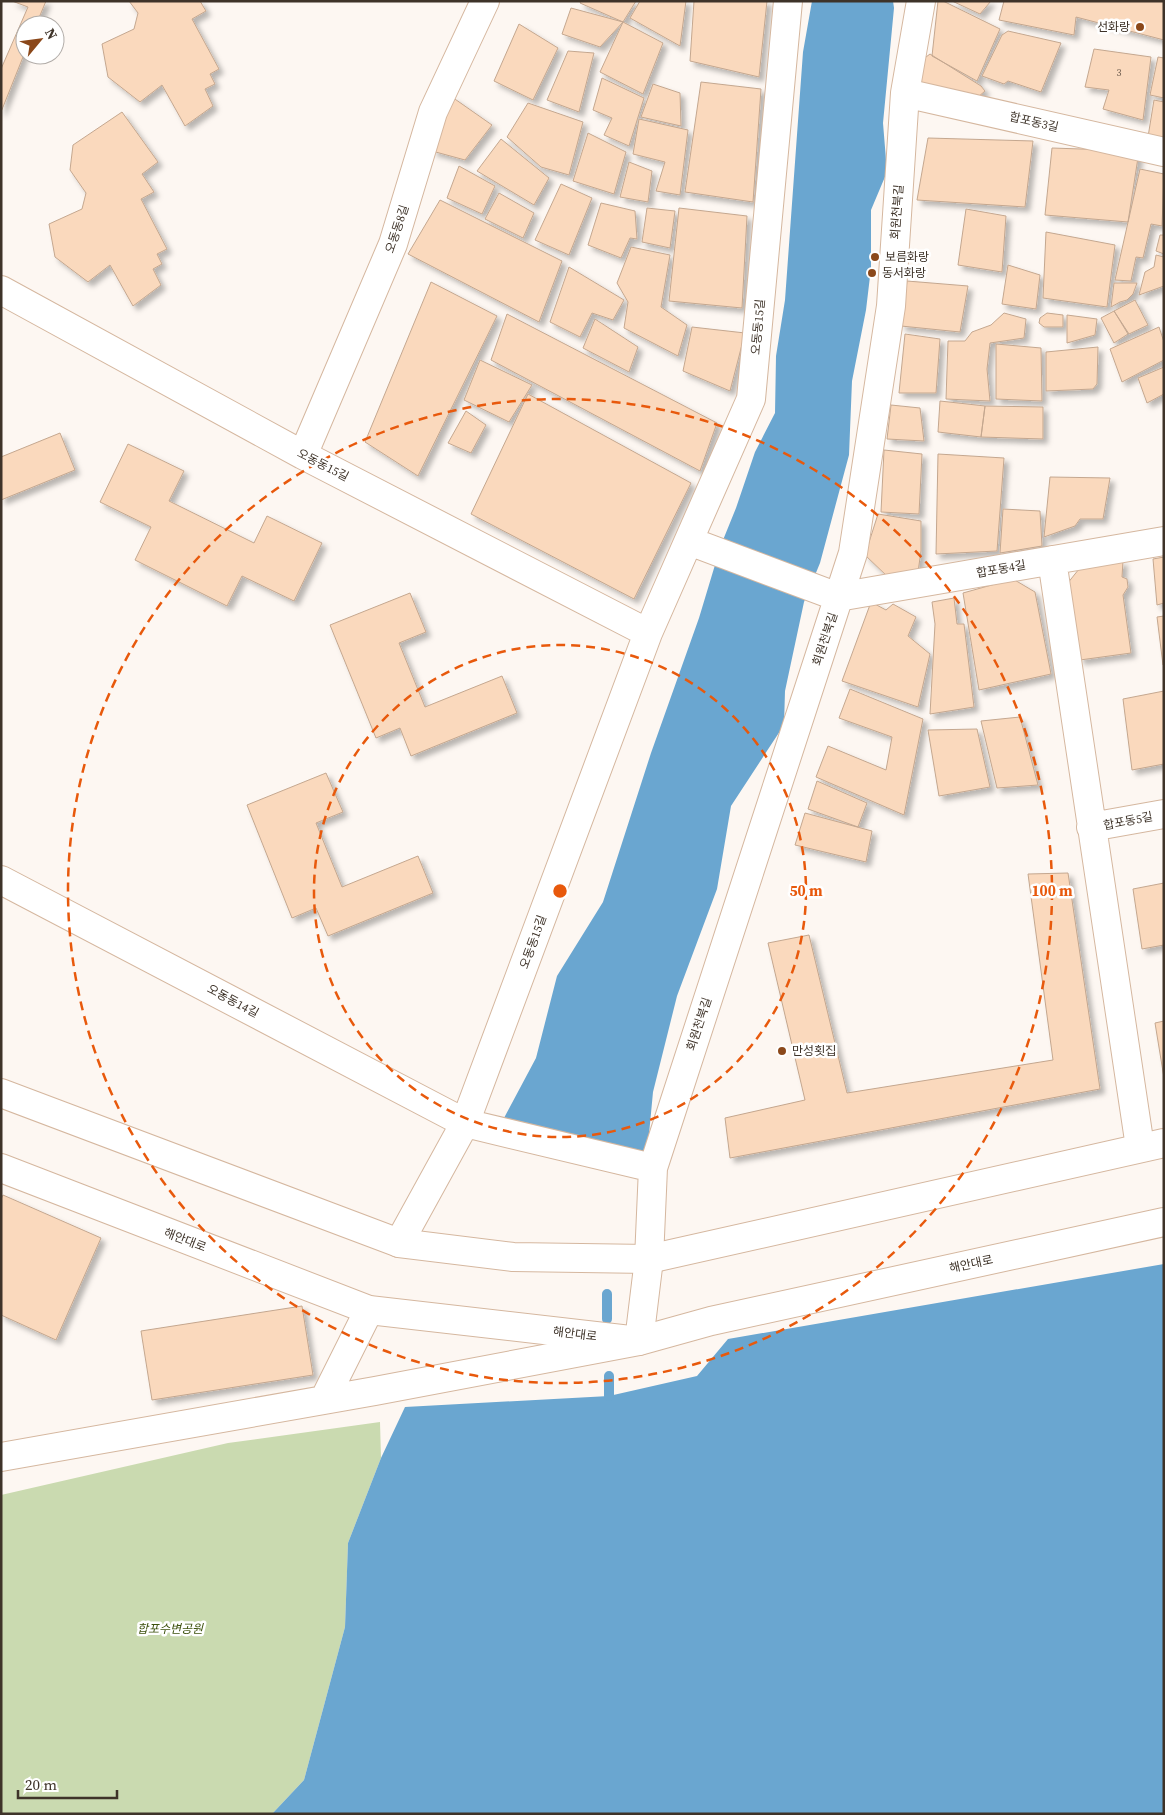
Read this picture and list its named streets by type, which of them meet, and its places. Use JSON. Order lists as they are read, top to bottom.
{
  "streets": {
    "street": [
      "합포동3길",
      "회원천북길",
      "오동동8길",
      "오동동15길",
      "합포동4길",
      "합포동5길",
      "오동동14길",
      "해안대로"
    ]
  },
  "crossings": [
    ["합포동3길", "회원천북길"],
    ["회원천북길", "합포동4길"],
    ["회원천북길", "오동동14길"],
    ["회원천북길", "해안대로"],
    ["오동동8길", "오동동15길"],
    ["오동동15길", "오동동14길"]
  ],
  "parks": ["합포수변공원"],
  "places": [
    "선화랑",
    "보름화랑",
    "동서화랑",
    "만성횟집"
  ],
  "house_numbers": ["3"],
  "scale_bar": "20 m",
  "north": "top right",
  "rings": ["50 m", "100 m"]
}
